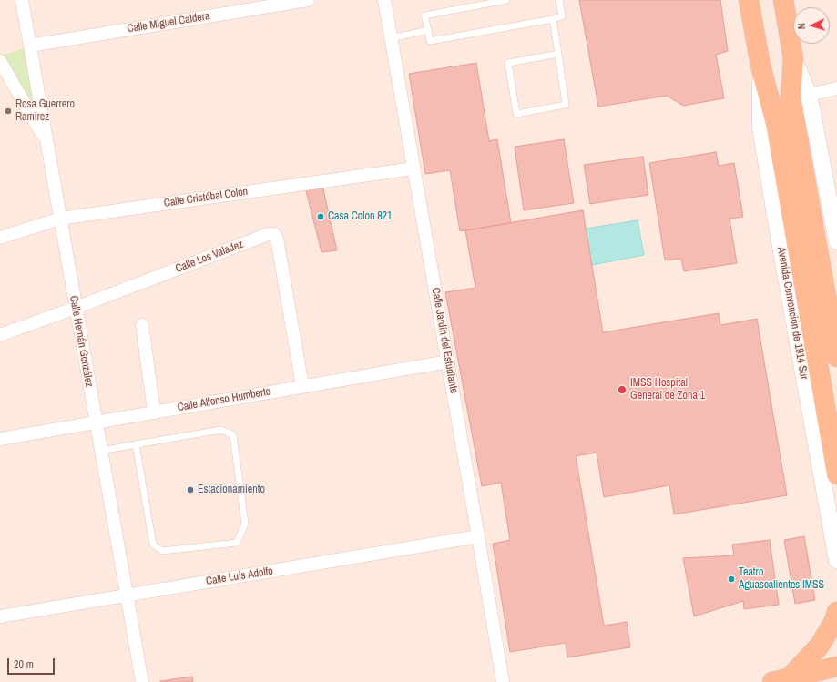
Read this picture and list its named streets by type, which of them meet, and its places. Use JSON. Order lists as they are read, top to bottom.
{
  "streets": {
    "main road": ["Avenida Convención de 1914 Sur"],
    "street": [
      "Calle Miguel Caldera",
      "Calle Cristóbal Colón",
      "Calle Los Valadez",
      "Calle Jardín del Estudiante",
      "Calle Hernán González",
      "Calle Alfonso Humberto",
      "Calle Luis Adolfo"
    ]
  },
  "crossings": [
    ["Calle Miguel Caldera", "Calle Hernán González"],
    ["Calle Cristóbal Colón", "Calle Jardín del Estudiante"],
    ["Calle Cristóbal Colón", "Calle Hernán González"],
    ["Calle Los Valadez", "Calle Hernán González"],
    ["Calle Los Valadez", "Calle Alfonso Humberto"],
    ["Calle Jardín del Estudiante", "Calle Alfonso Humberto"],
    ["Calle Jardín del Estudiante", "Calle Luis Adolfo"],
    ["Calle Hernán González", "Calle Alfonso Humberto"],
    ["Calle Hernán González", "Calle Luis Adolfo"]
  ],
  "places": [
    "Rosa Guerrero Ramirez",
    "Casa Colon 821",
    "IMSS Hospital General de Zona 1",
    "Estacionamiento",
    "Teatro Aguascalientes IMSS"
  ],
  "scale_bar": "20 m",
  "north": "left"
}
